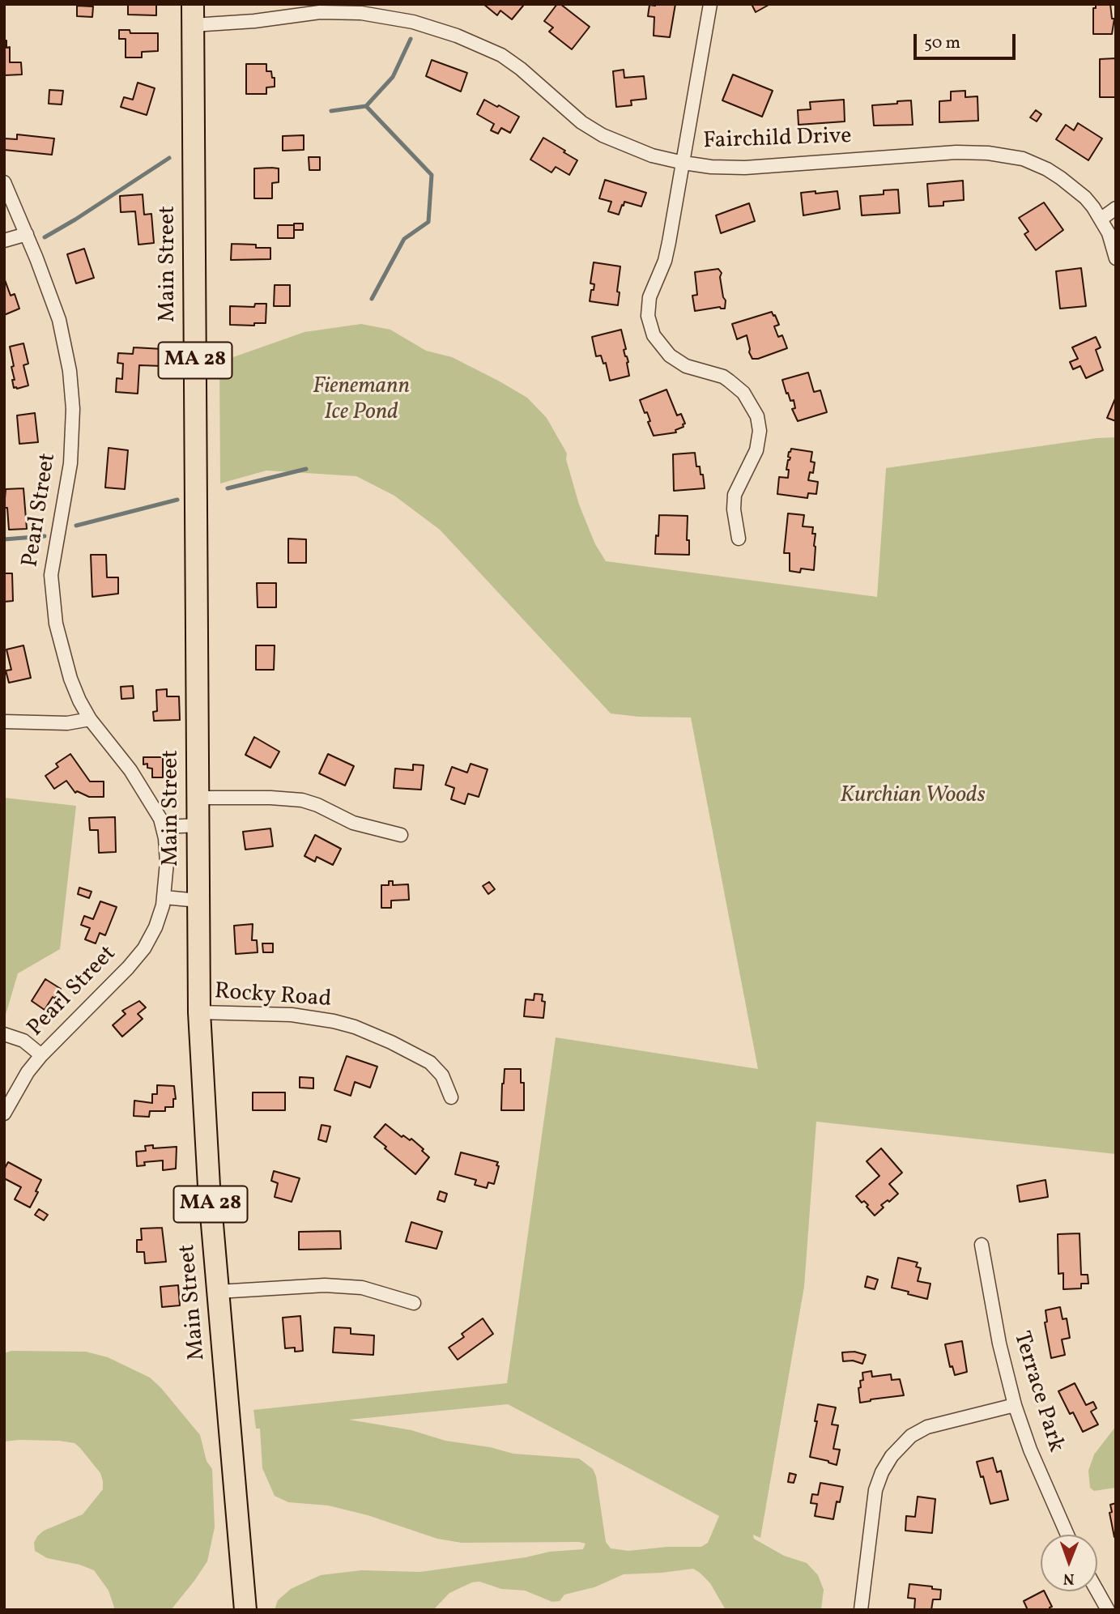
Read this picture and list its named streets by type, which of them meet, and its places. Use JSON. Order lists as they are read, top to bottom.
{
  "streets": {
    "main road": ["Main Street", "MA 28"],
    "street": [
      "Fairchild Drive",
      "Pearl Street",
      "Rocky Road",
      "Terrace Park"
    ]
  },
  "crossings": [
    ["Fairchild Drive", "Main Street"],
    ["Main Street", "Rocky Road"]
  ],
  "parks": ["Fienemann Ice Pond", "Kurchian Woods"],
  "scale_bar": "50 m",
  "north": "bottom"
}
